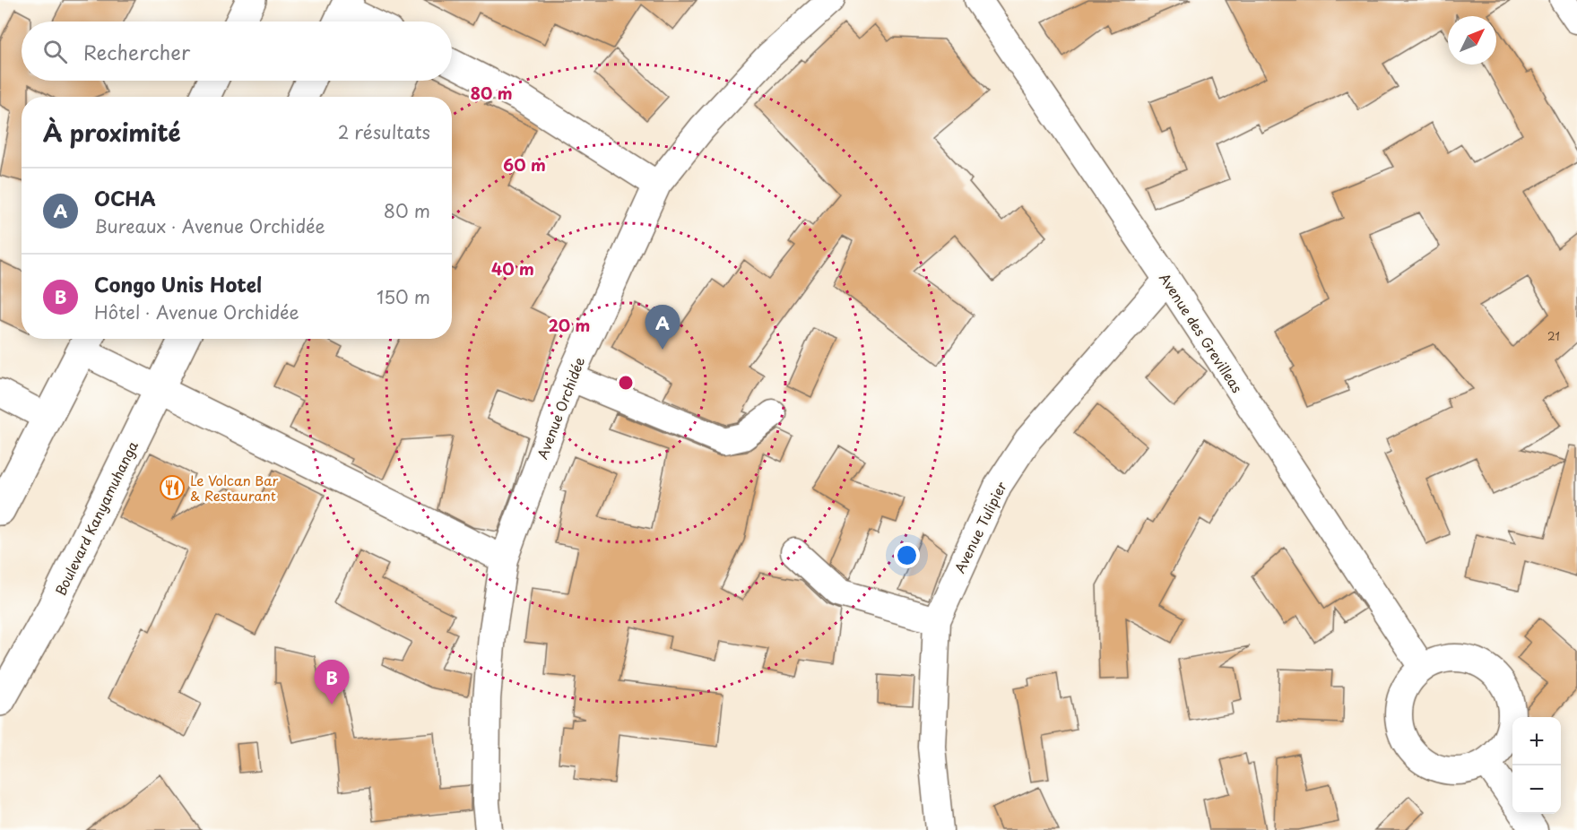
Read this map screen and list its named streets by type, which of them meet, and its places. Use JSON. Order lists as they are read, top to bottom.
{
  "streets": {
    "main road": ["Boulevard Kanyamuhanga"],
    "street": ["Avenue des Grevilleas", "Avenue Orchidée", "Avenue Tulipier"]
  },
  "crossings": [
    ["Avenue des Grevilleas", "Avenue Tulipier"]
  ],
  "places": {
    "restaurant": ["Le Volcan Bar & Restaurant"]
  },
  "house_numbers": ["21"],
  "north": "top right",
  "page": {
    "search": "Rechercher",
    "heading": ["À proximité", "2 résultats"],
    "list": [
      {
        "mark": "A",
        "name": "OCHA",
        "note": "Bureaux · Avenue Orchidée",
        "value": "80 m"
      },
      {
        "mark": "B",
        "name": "Congo Unis Hotel",
        "note": "Hôtel · Avenue Orchidée",
        "value": "150 m"
      }
    ],
    "pins": ["A", "B"],
    "map_buttons": ["+", "−"]
  },
  "rings": [
    "80 m",
    "60 m",
    "40 m",
    "20 m"
  ]
}
